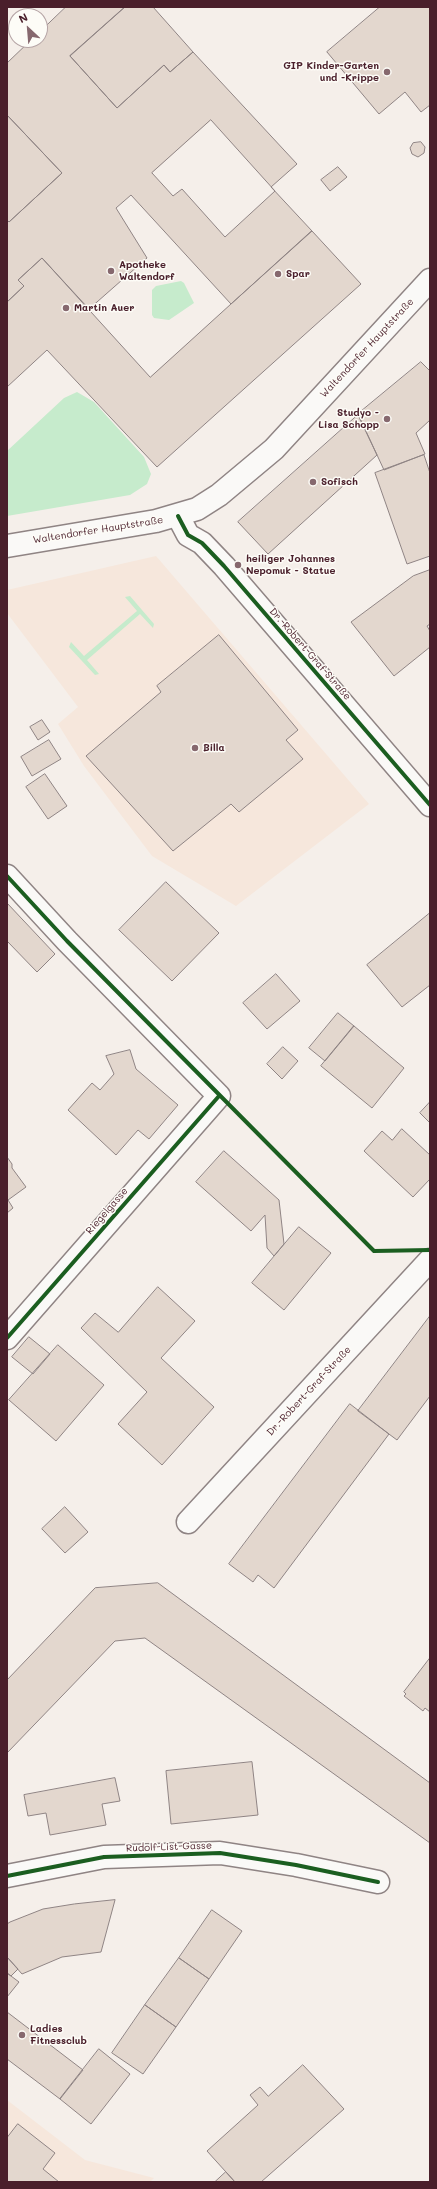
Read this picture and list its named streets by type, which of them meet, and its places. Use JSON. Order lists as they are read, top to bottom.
{
  "streets": {
    "street": [
      "Waltendorfer Hauptstraße",
      "Dr.-Robert-Graf-Straße",
      "Riegelgasse",
      "Rudolf-List-Gasse"
    ]
  },
  "crossings": [
    ["Waltendorfer Hauptstraße", "Dr.-Robert-Graf-Straße"]
  ],
  "places": [
    "GIP Kinder-Garten und -Krippe",
    "Apotheke Waltendorf",
    "Spar",
    "Martin Auer",
    "Studyo - Lisa Schopp",
    "Sofisch",
    "heiliger Johannes Nepomuk - Statue",
    "Billa",
    "Ladies Fitnessclub"
  ],
  "north": "top left"
}
